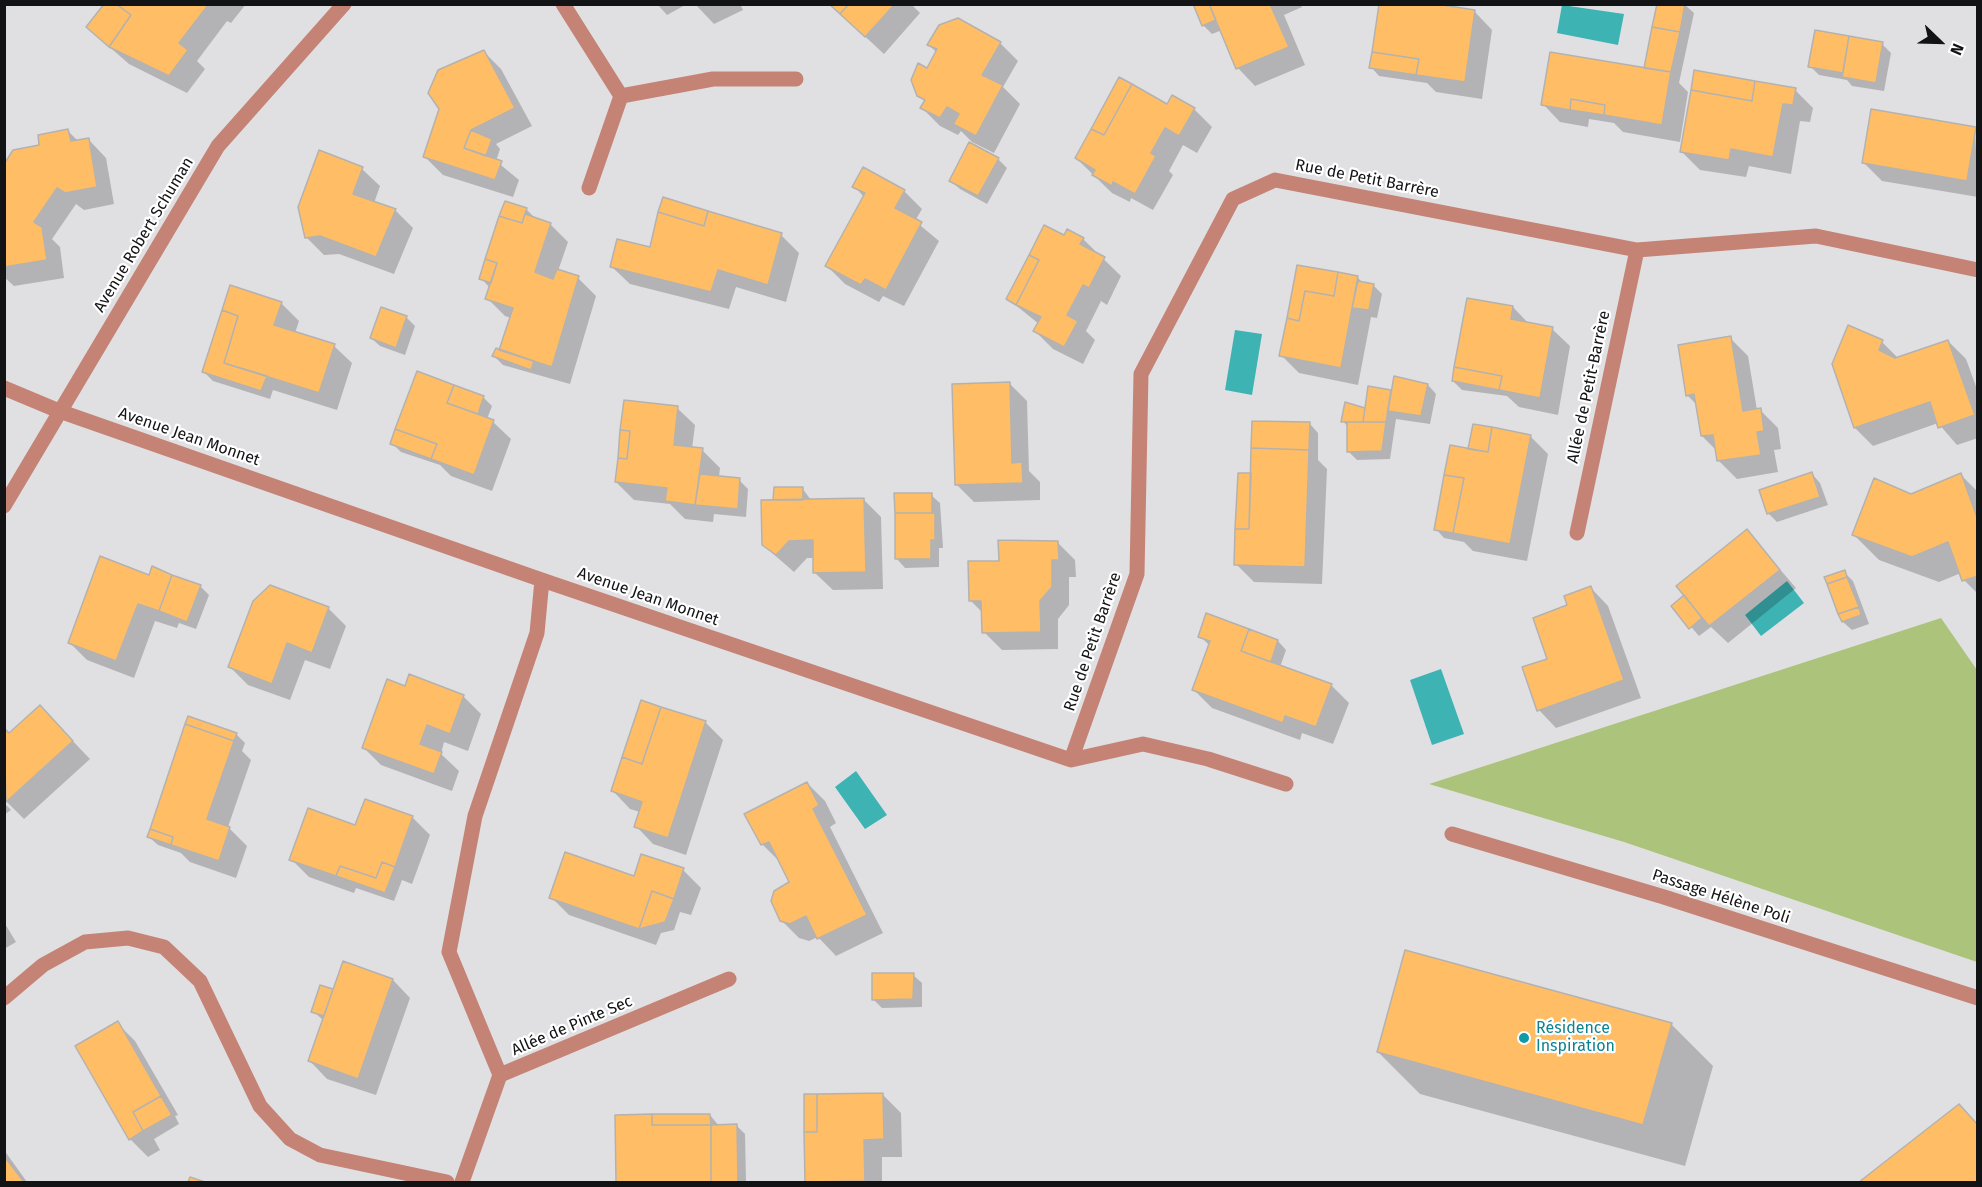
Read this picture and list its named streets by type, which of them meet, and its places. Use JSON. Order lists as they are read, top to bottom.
{
  "streets": {
    "street": [
      "Rue de Petit Barrère",
      "Avenue Robert Schuman",
      "Allée de Petit-Barrère",
      "Avenue Jean Monnet",
      "Passage Hélène Poli",
      "Allée de Pinte Sec"
    ]
  },
  "crossings": [
    ["Rue de Petit Barrère", "Allée de Petit-Barrère"],
    ["Rue de Petit Barrère", "Avenue Jean Monnet"],
    ["Avenue Robert Schuman", "Avenue Jean Monnet"]
  ],
  "places": ["Résidence Inspiration"],
  "north": "bottom right"
}
